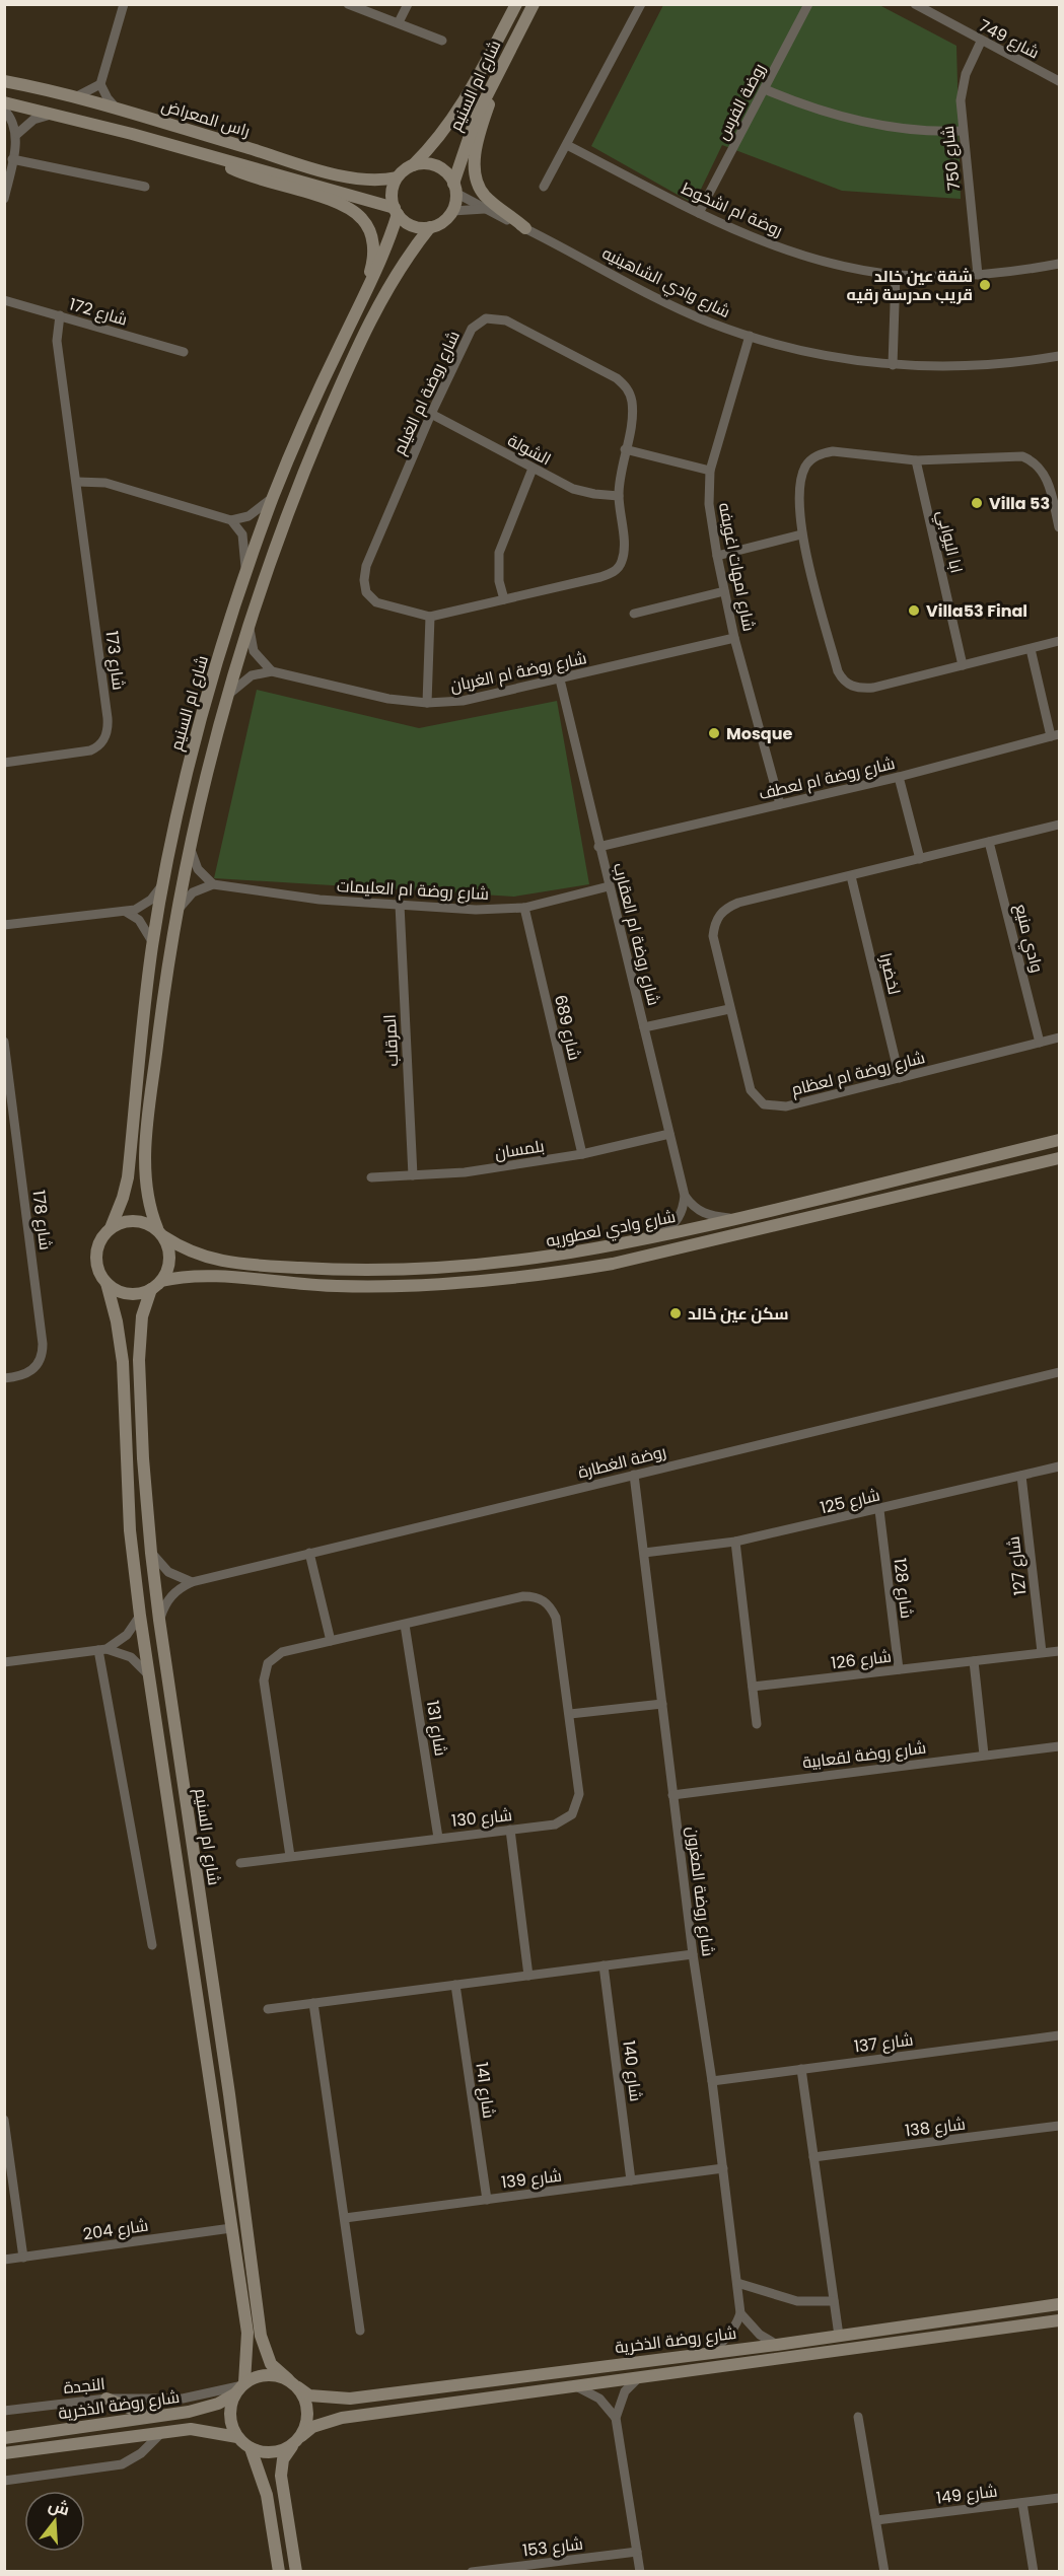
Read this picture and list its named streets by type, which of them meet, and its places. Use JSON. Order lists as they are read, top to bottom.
{
  "streets": {
    "main road": [
      "شارع ام السنيم",
      "راس المعراض",
      "شارع وادي لعطوريه",
      "شارع روضة الذخرية"
    ],
    "street": [
      "شارع 749",
      "روضة الفرس",
      "شارع 750",
      "روضة ام اشخوط",
      "شارع وادي الشاهينيه",
      "شارع 172",
      "شارع روضة ام الغيلم",
      "الشولة",
      "ابا اليوابي",
      "شارع امهات اغويفه",
      "شارع 173",
      "شارع روضة ام الغربان",
      "شارع روضة ام لعطف",
      "شارع روضة ام العليمات",
      "شارع روضة ام العقارب",
      "وادي منيع",
      "لخضيرا",
      "شارع 689",
      "المرقاب",
      "شارع روضة ام لعظام",
      "بلمسان",
      "شارع 178",
      "روضة الغطارة",
      "شارع 125",
      "شارع 127",
      "شارع 128",
      "شارع 126",
      "شارع 131",
      "شارع روضة لقعابية",
      "شارع 130",
      "شارع روضة المغرون",
      "شارع 137",
      "شارع 140",
      "شارع 141",
      "شارع 138",
      "شارع 139",
      "شارع 204",
      "النجدة",
      "شارع 149",
      "شارع 153"
    ]
  },
  "crossings": [
    ["شارع 749", "شارع 750"],
    ["شارع ام السنيم", "راس المعراض"],
    ["شارع ام السنيم", "شارع وادي الشاهينيه"],
    ["شارع ام السنيم", "شارع وادي لعطوريه"],
    ["شارع ام السنيم", "روضة الغطارة"],
    ["شارع ام السنيم", "شارع 204"],
    ["شارع ام السنيم", "شارع روضة الذخرية"],
    ["شارع ام السنيم", "النجدة"],
    ["روضة الفرس", "روضة ام اشخوط"],
    ["راس المعراض", "شارع وادي الشاهينيه"],
    ["شارع 750", "روضة ام اشخوط"],
    ["شارع وادي الشاهينيه", "شارع امهات اغويفه"],
    ["شارع 172", "شارع 173"],
    ["شارع روضة ام الغيلم", "الشولة"],
    ["شارع امهات اغويفه", "شارع روضة ام الغربان"],
    ["شارع امهات اغويفه", "شارع روضة ام لعطف"],
    ["شارع روضة ام الغربان", "شارع روضة ام العقارب"],
    ["شارع روضة ام لعطف", "شارع روضة ام العقارب"],
    ["شارع روضة ام العليمات", "شارع روضة ام العقارب"],
    ["شارع روضة ام العليمات", "شارع 689"],
    ["شارع روضة ام العليمات", "المرقاب"],
    ["شارع روضة ام العقارب", "بلمسان"],
    ["وادي منيع", "شارع روضة ام لعظام"],
    ["لخضيرا", "شارع روضة ام لعظام"],
    ["شارع 689", "بلمسان"],
    ["المرقاب", "بلمسان"],
    ["روضة الغطارة", "شارع روضة المغرون"],
    ["شارع 125", "شارع 127"],
    ["شارع 125", "شارع 128"],
    ["شارع 125", "شارع روضة المغرون"],
    ["شارع 127", "شارع 126"],
    ["شارع 128", "شارع 126"],
    ["شارع 131", "شارع 130"],
    ["شارع روضة لقعابية", "شارع روضة المغرون"],
    ["شارع روضة المغرون", "شارع 137"],
    ["شارع روضة المغرون", "شارع 139"],
    ["شارع 140", "شارع 139"],
    ["شارع 141", "شارع 139"],
    ["شارع روضة الذخرية", "النجدة"]
  ],
  "places": [
    "شقة عين خالد قريب مدرسة رقيه",
    "Villa 53",
    "Villa53 Final",
    "Mosque",
    "سكن عين خالد"
  ],
  "north": "top"
}
